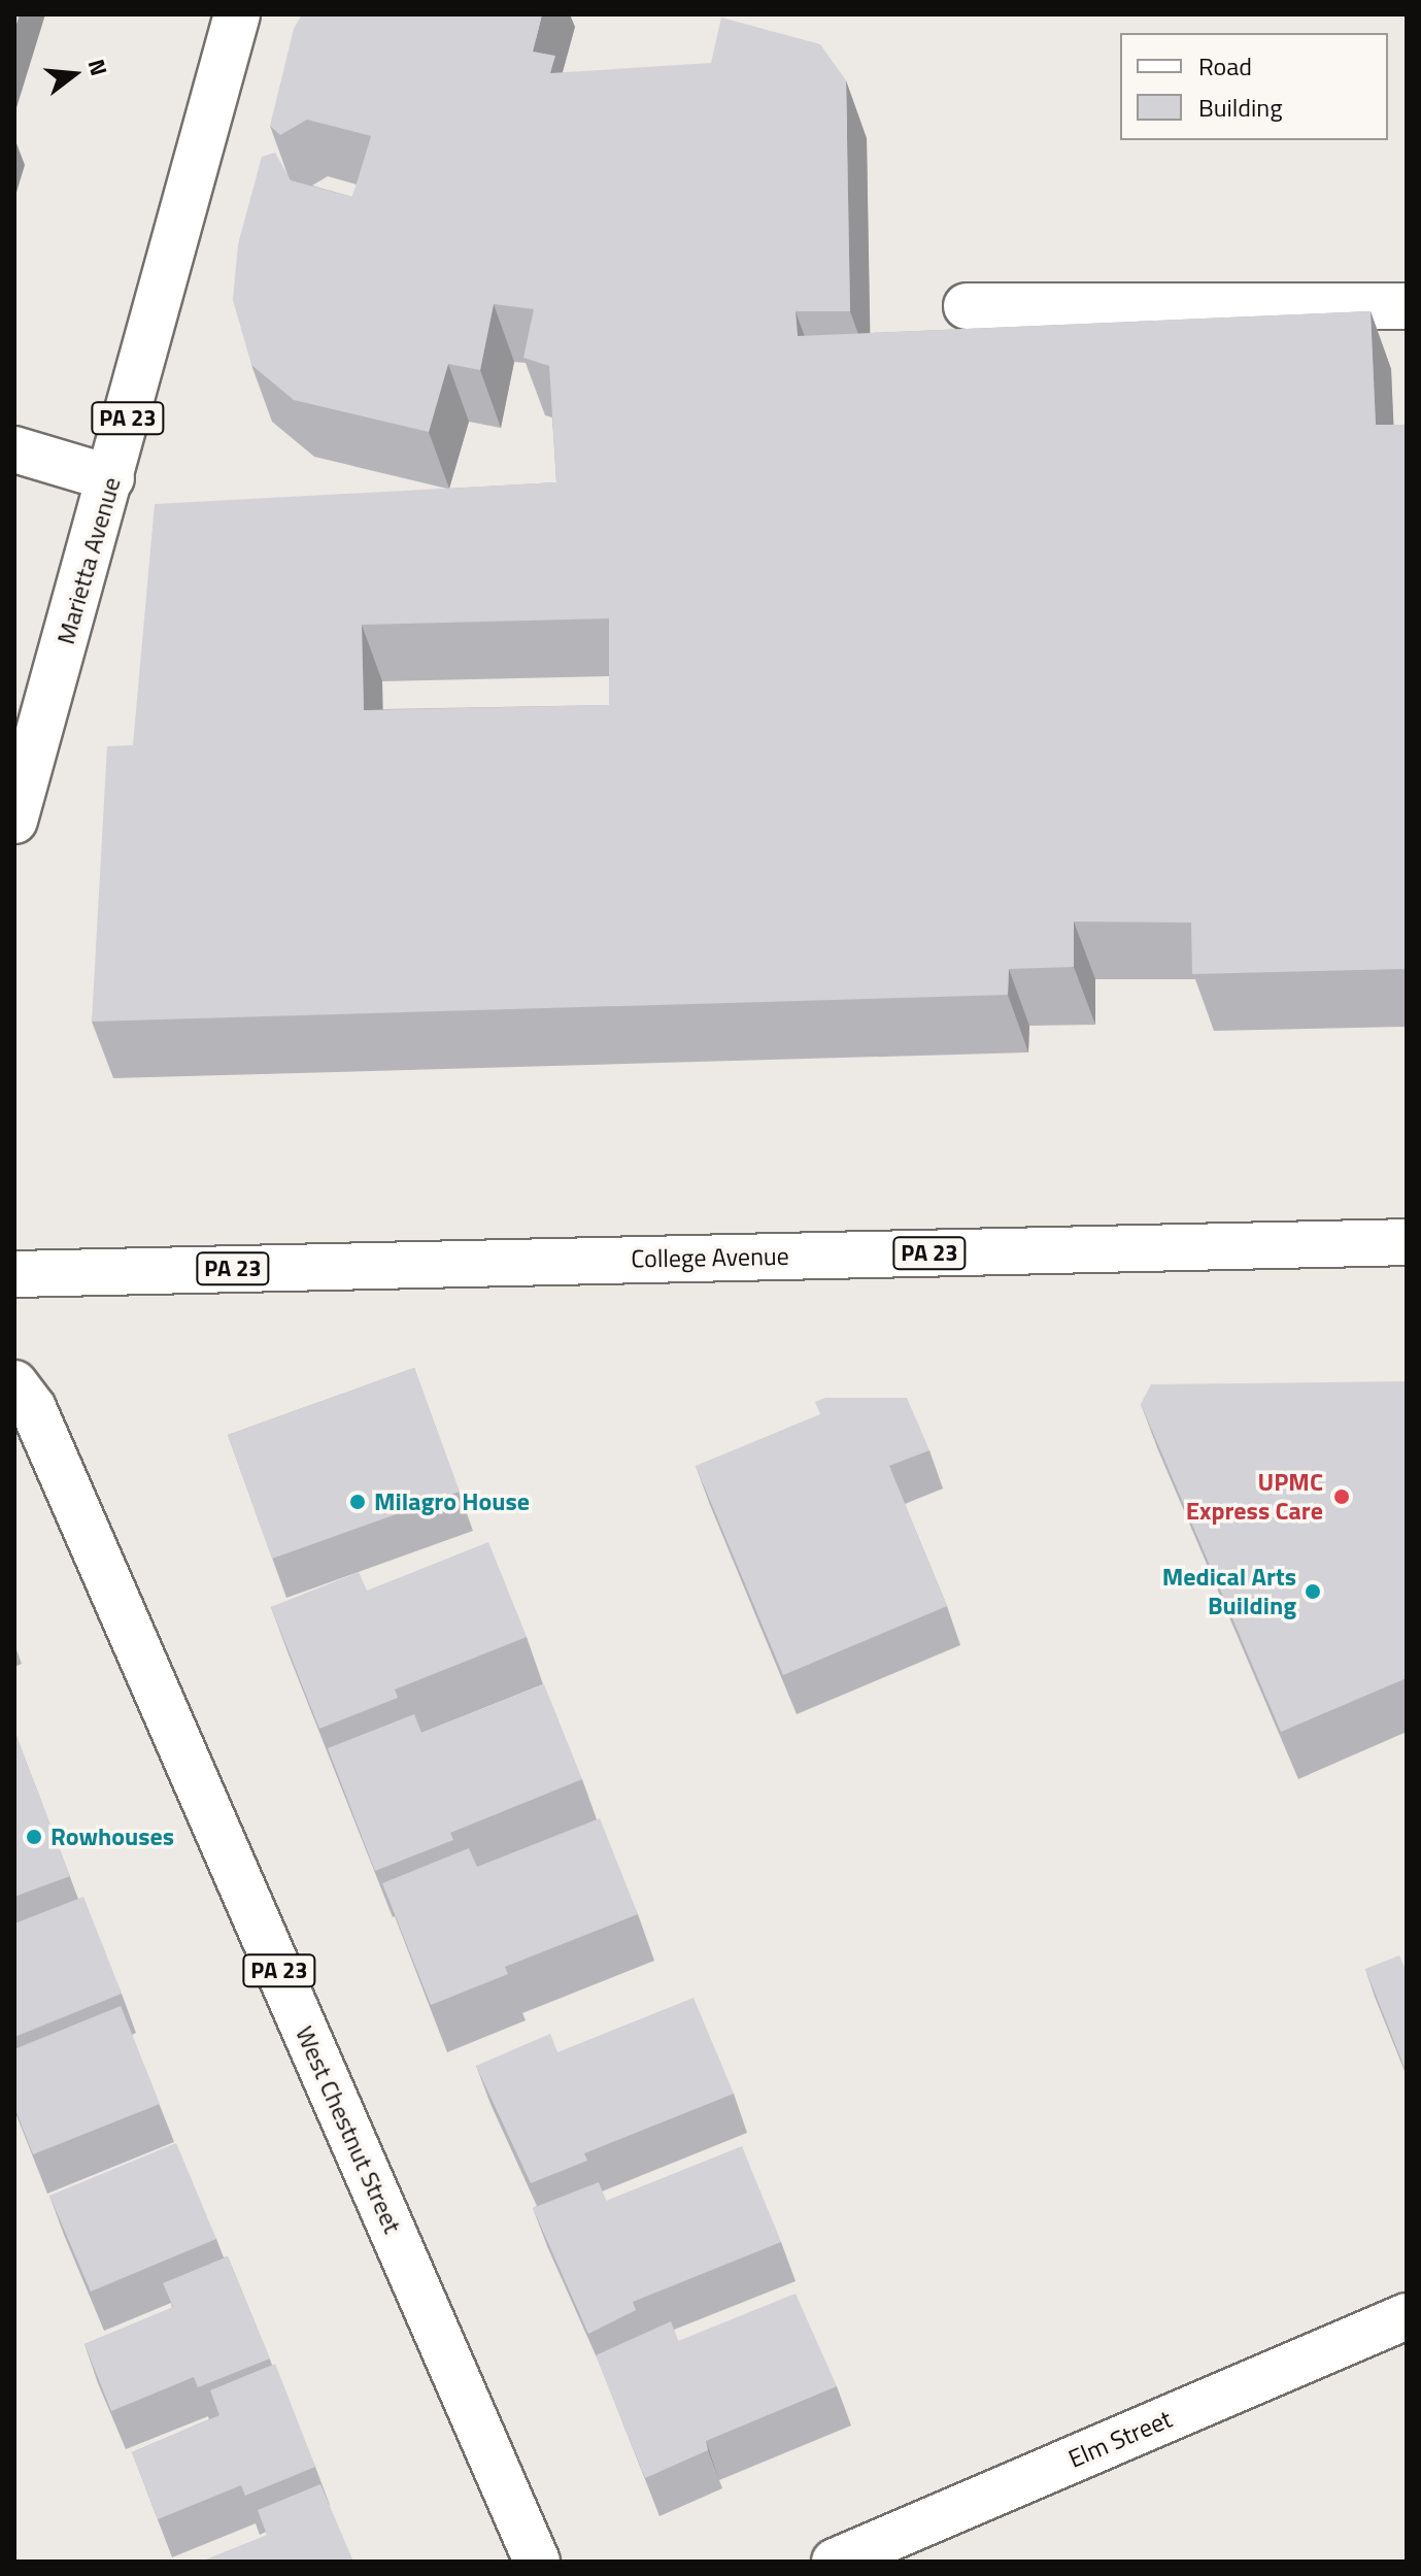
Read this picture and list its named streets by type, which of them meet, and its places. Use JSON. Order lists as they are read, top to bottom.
{
  "streets": {
    "main road": [
      "PA 23",
      "Marietta Avenue",
      "College Avenue",
      "West Chestnut Street",
      "Elm Street"
    ]
  },
  "places": [
    "UPMC Express Care",
    "Milagro House",
    "Medical Arts Building",
    "Rowhouses"
  ],
  "legend": ["Road", "Building"],
  "north": "right"
}
